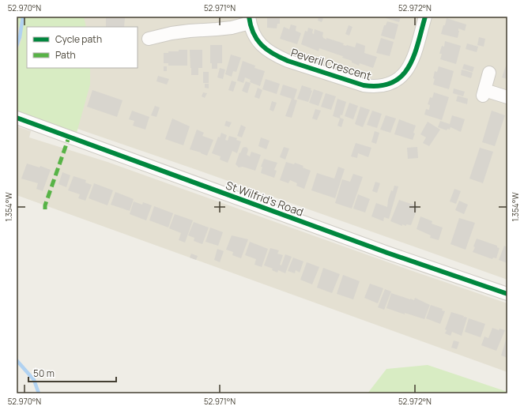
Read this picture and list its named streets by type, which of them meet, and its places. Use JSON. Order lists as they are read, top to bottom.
{
  "streets": {
    "street": ["Peveril Crescent", "St Wilfrid's Road"]
  },
  "legend": ["Cycle path", "Path"],
  "scale_bar": "50 m",
  "coordinates": [
    "52.970°N",
    "52.971°N",
    "52.972°N",
    "1.354°W"
  ]
}
